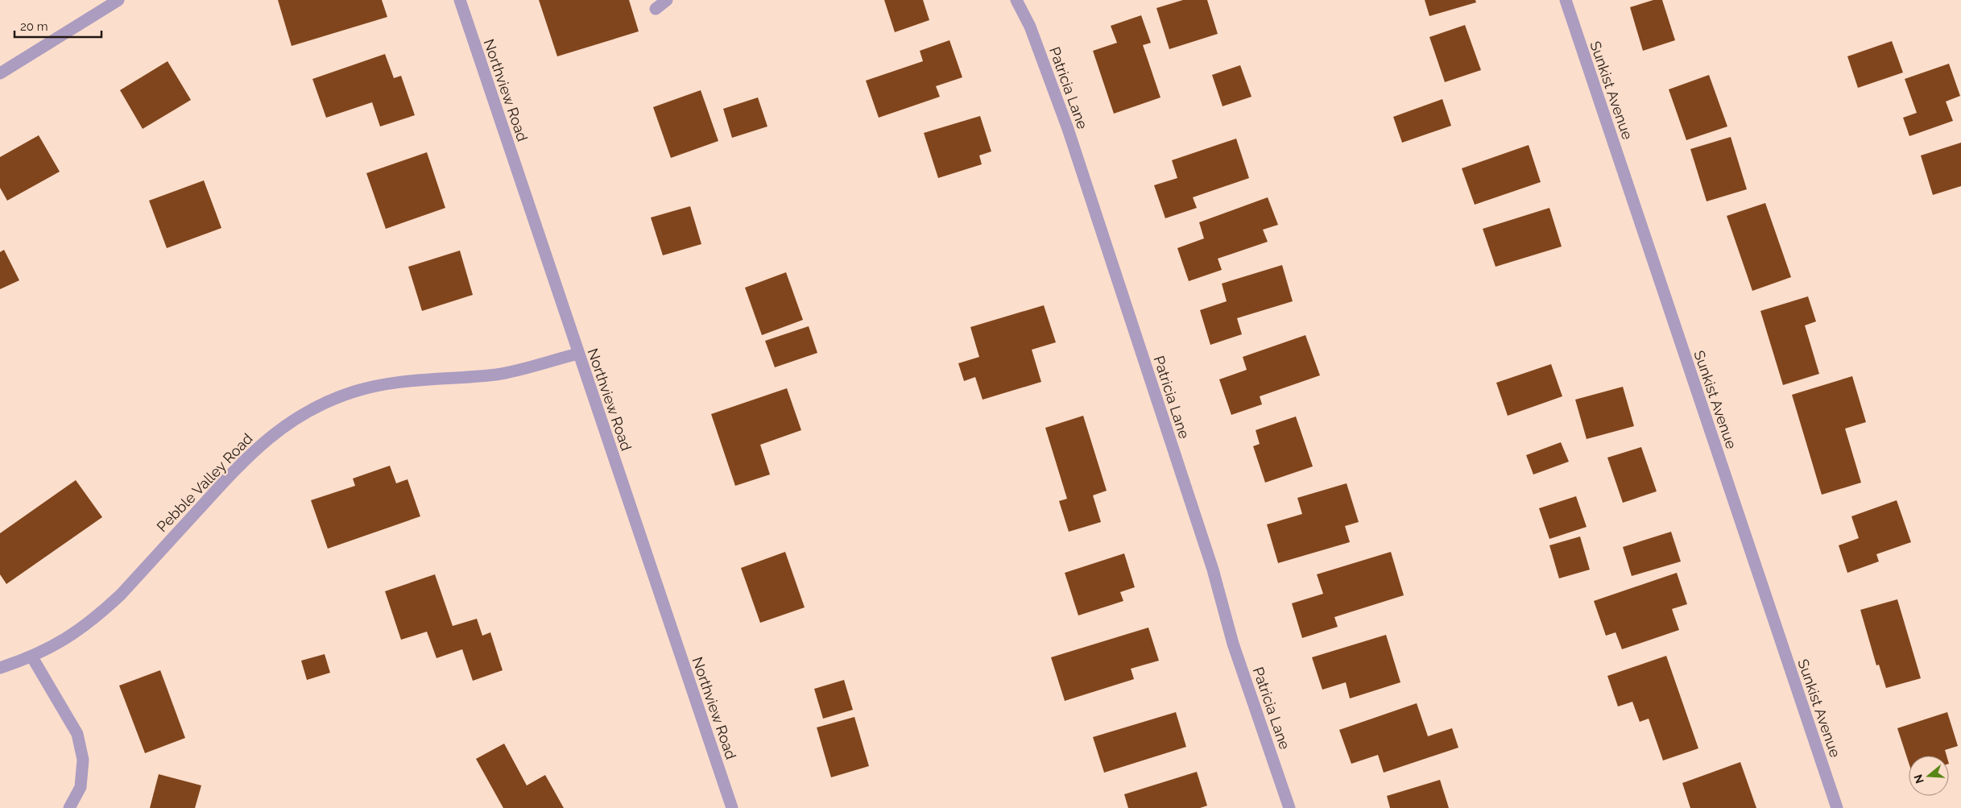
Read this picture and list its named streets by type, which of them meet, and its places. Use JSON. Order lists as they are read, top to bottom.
{
  "streets": {
    "street": [
      "Patricia Lane",
      "Northview Road",
      "Sunkist Avenue",
      "Pebble Valley Road"
    ]
  },
  "crossings": [
    ["Northview Road", "Pebble Valley Road"]
  ],
  "scale_bar": "20 m",
  "north": "left"
}
